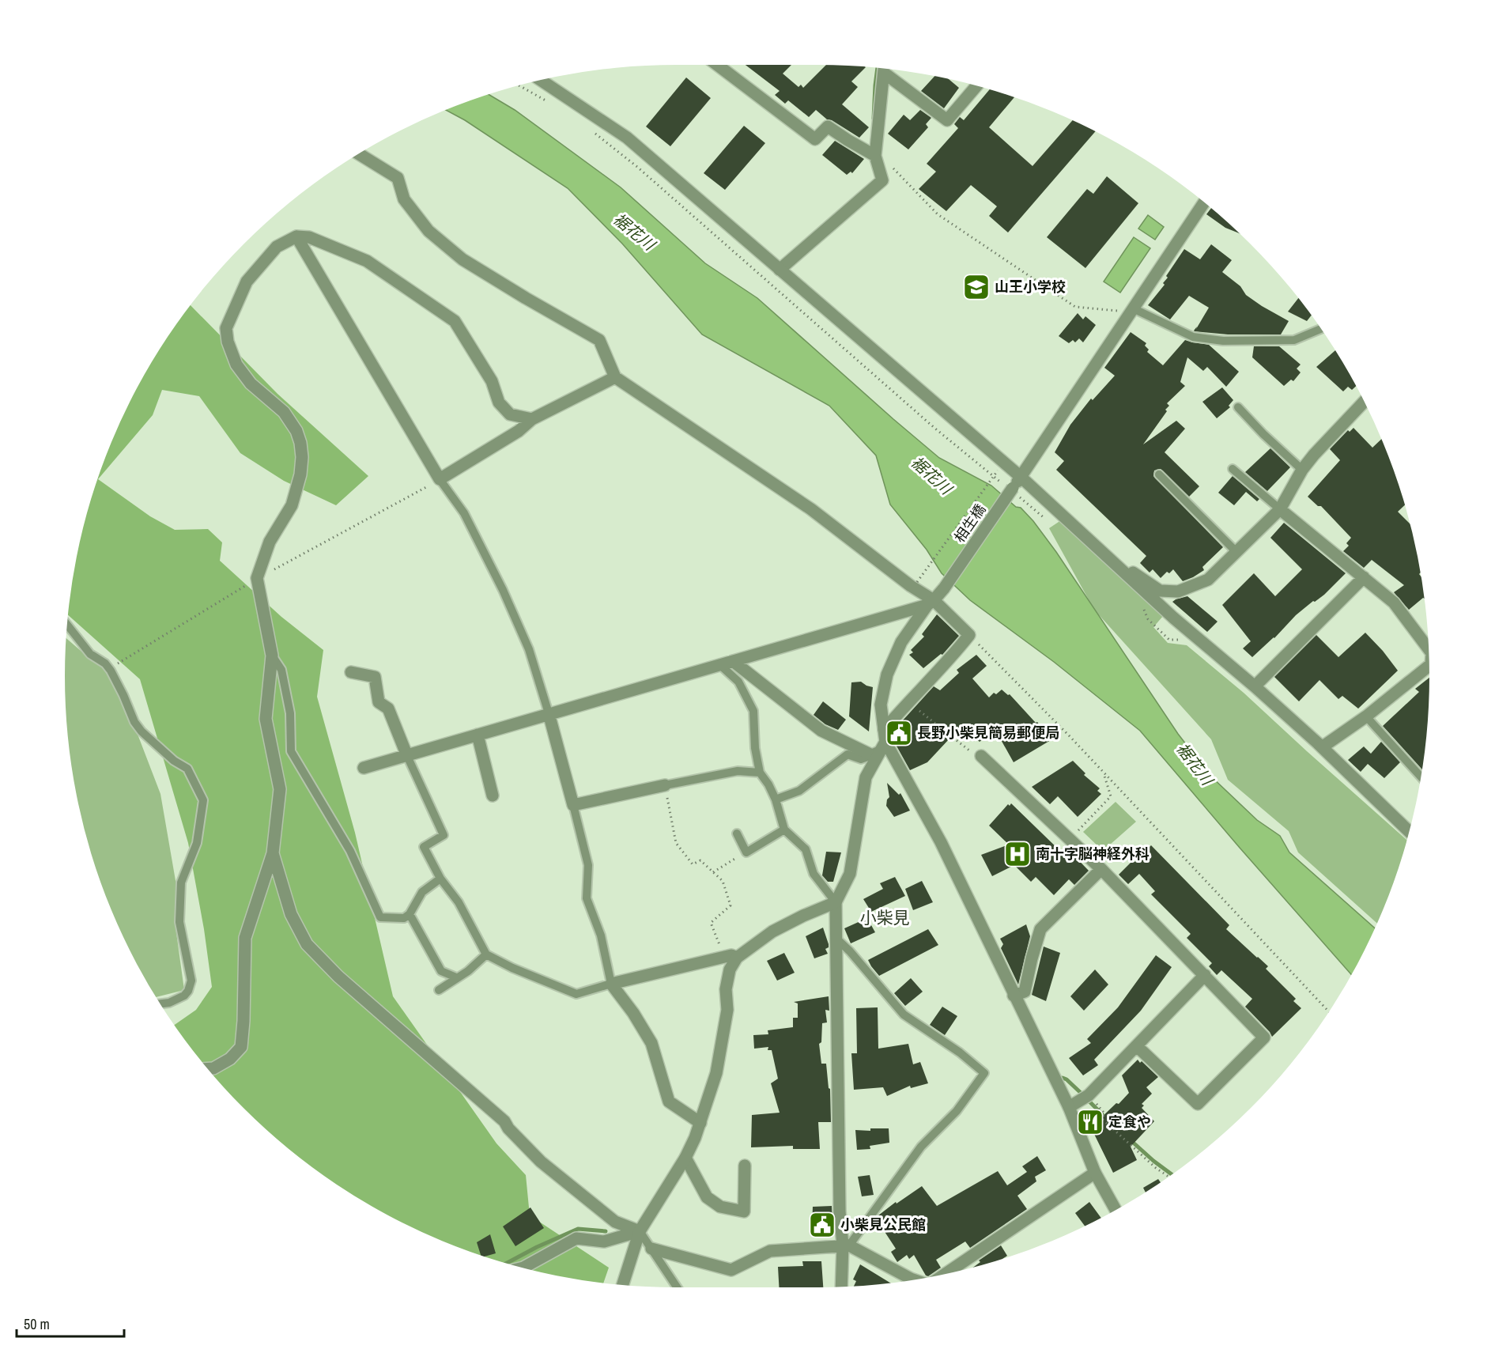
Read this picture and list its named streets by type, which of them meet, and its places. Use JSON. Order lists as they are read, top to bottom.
{
  "streets": {
    "street": ["相生橋"]
  },
  "districts": ["小柴見"],
  "water": ["裾花川"],
  "places": {
    "school or university": ["山王小学校"],
    "public building": ["長野小柴見簡易郵便局", "小柴見公民館"],
    "hospital": ["南十字脳神経外科"],
    "restaurant": ["定食や"]
  },
  "scale_bar": "50 m"
}
